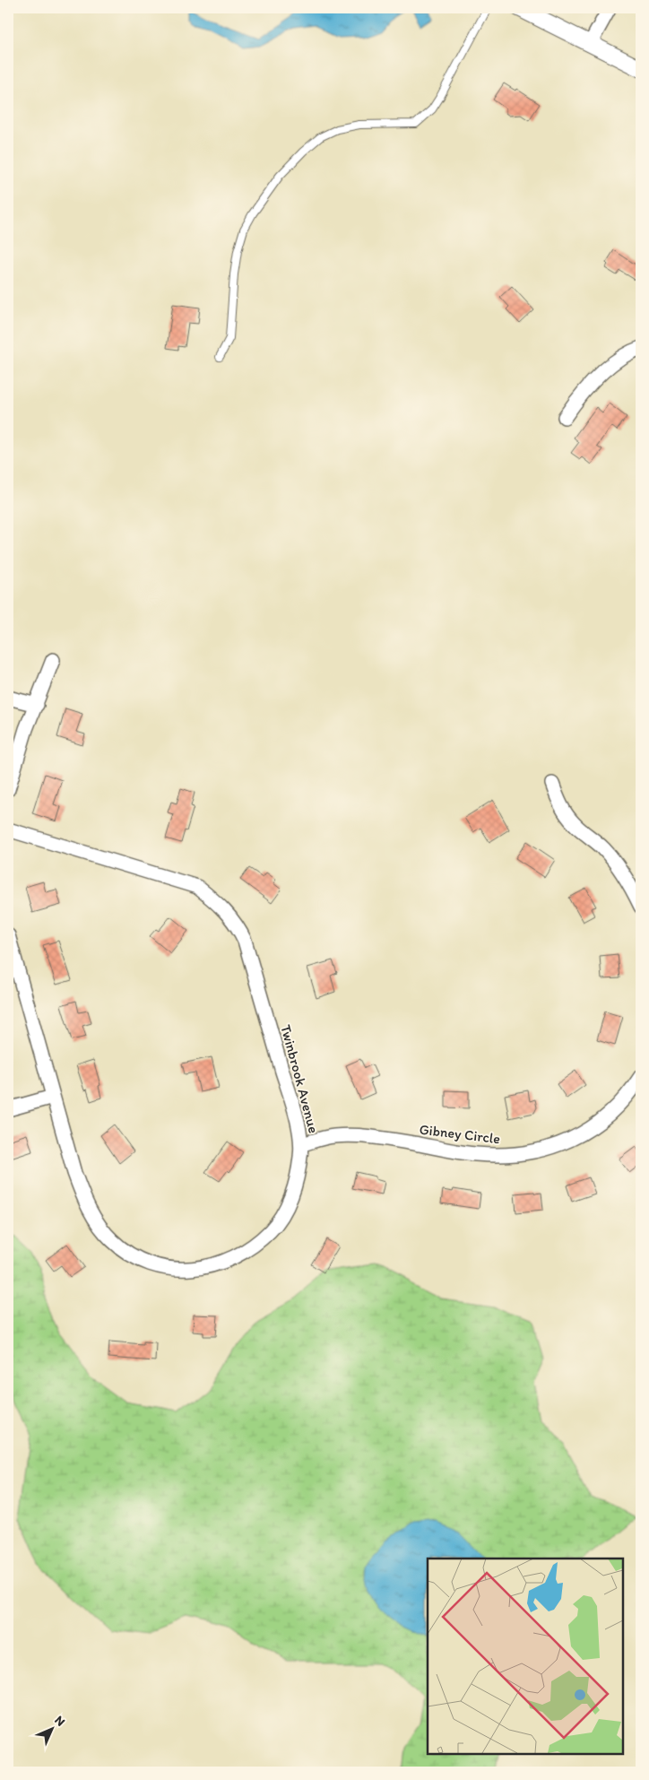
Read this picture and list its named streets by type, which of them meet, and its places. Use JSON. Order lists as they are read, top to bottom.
{
  "streets": {
    "street": ["Twinbrook Avenue", "Gibney Circle"]
  },
  "crossings": [
    ["Twinbrook Avenue", "Gibney Circle"]
  ],
  "north": "top right"
}
